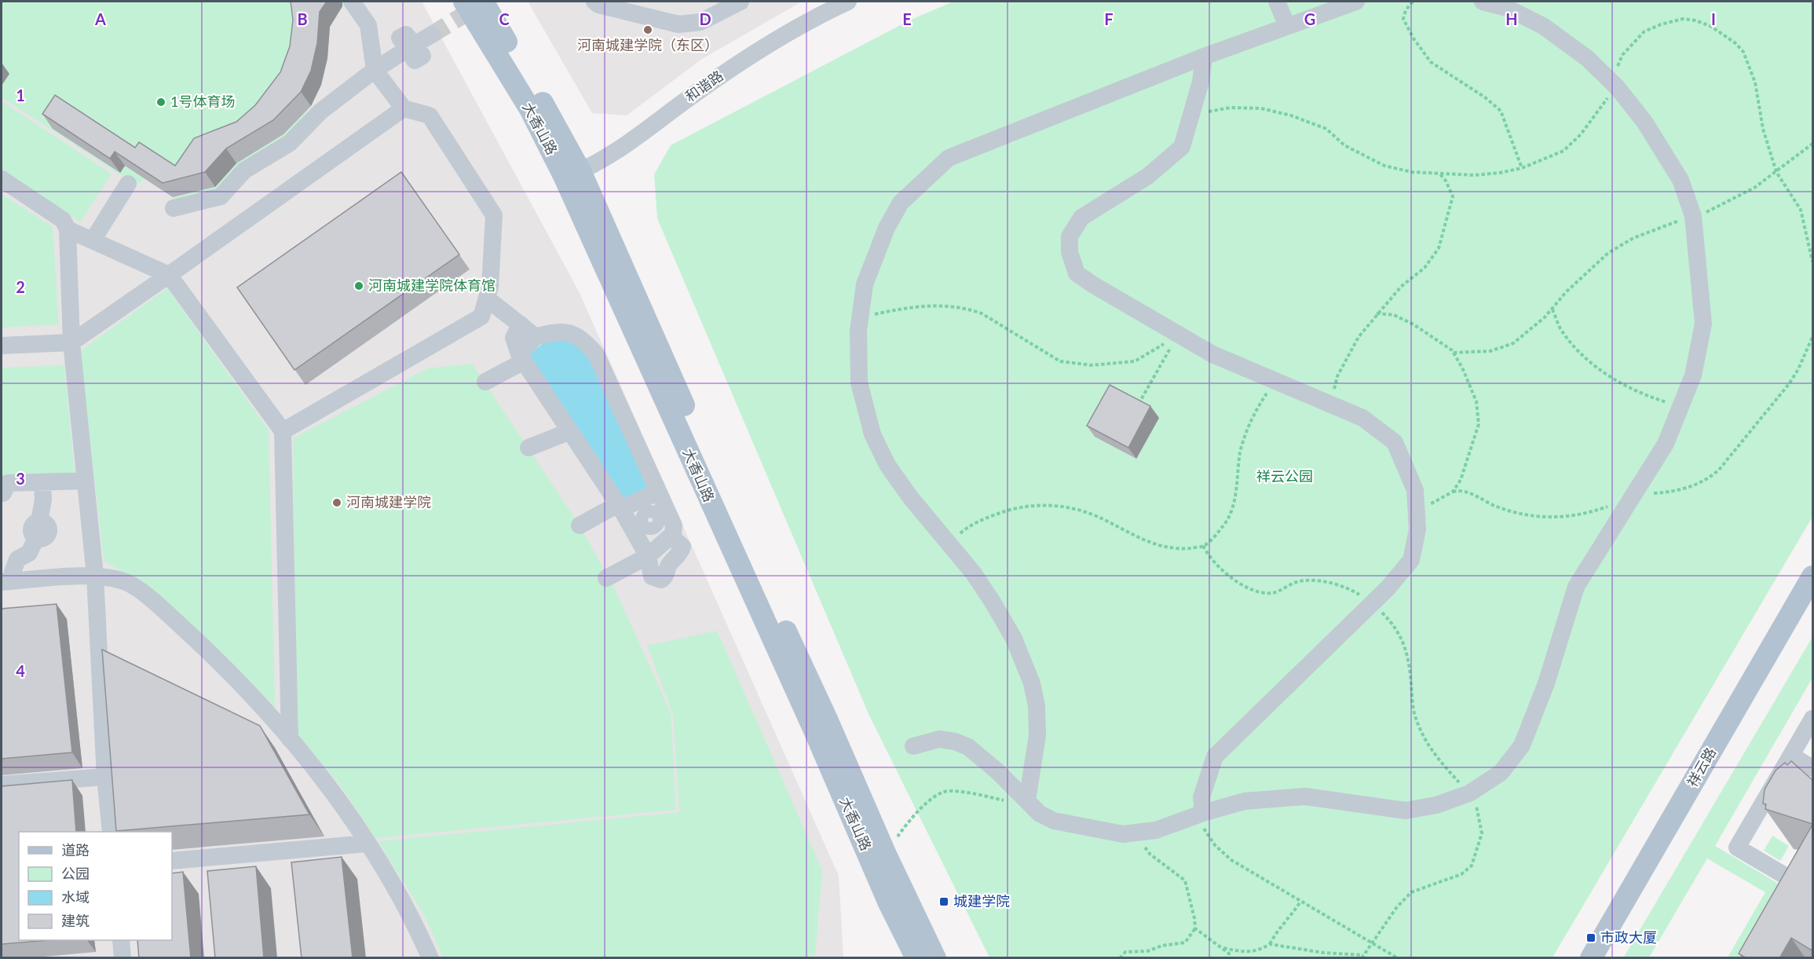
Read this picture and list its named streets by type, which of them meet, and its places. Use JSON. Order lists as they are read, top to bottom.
{
  "streets": {
    "main road": ["大香山路", "祥云路"],
    "street": ["和谐路"]
  },
  "crossings": [
    ["和谐路", "大香山路"]
  ],
  "parks": ["祥云公园"],
  "places": {
    "other": [
      "河南城建学院（东区）",
      "1号体育场",
      "河南城建学院体育馆",
      "河南城建学院"
    ],
    "transit": ["城建学院", "市政大厦"]
  },
  "legend": [
    "道路",
    "公园",
    "水域",
    "建筑"
  ],
  "grid": {
    "columns": [
      "A",
      "B",
      "C",
      "D",
      "E",
      "F",
      "G",
      "H",
      "I"
    ],
    "rows": [
      "1",
      "2",
      "3",
      "4"
    ]
  }
}
